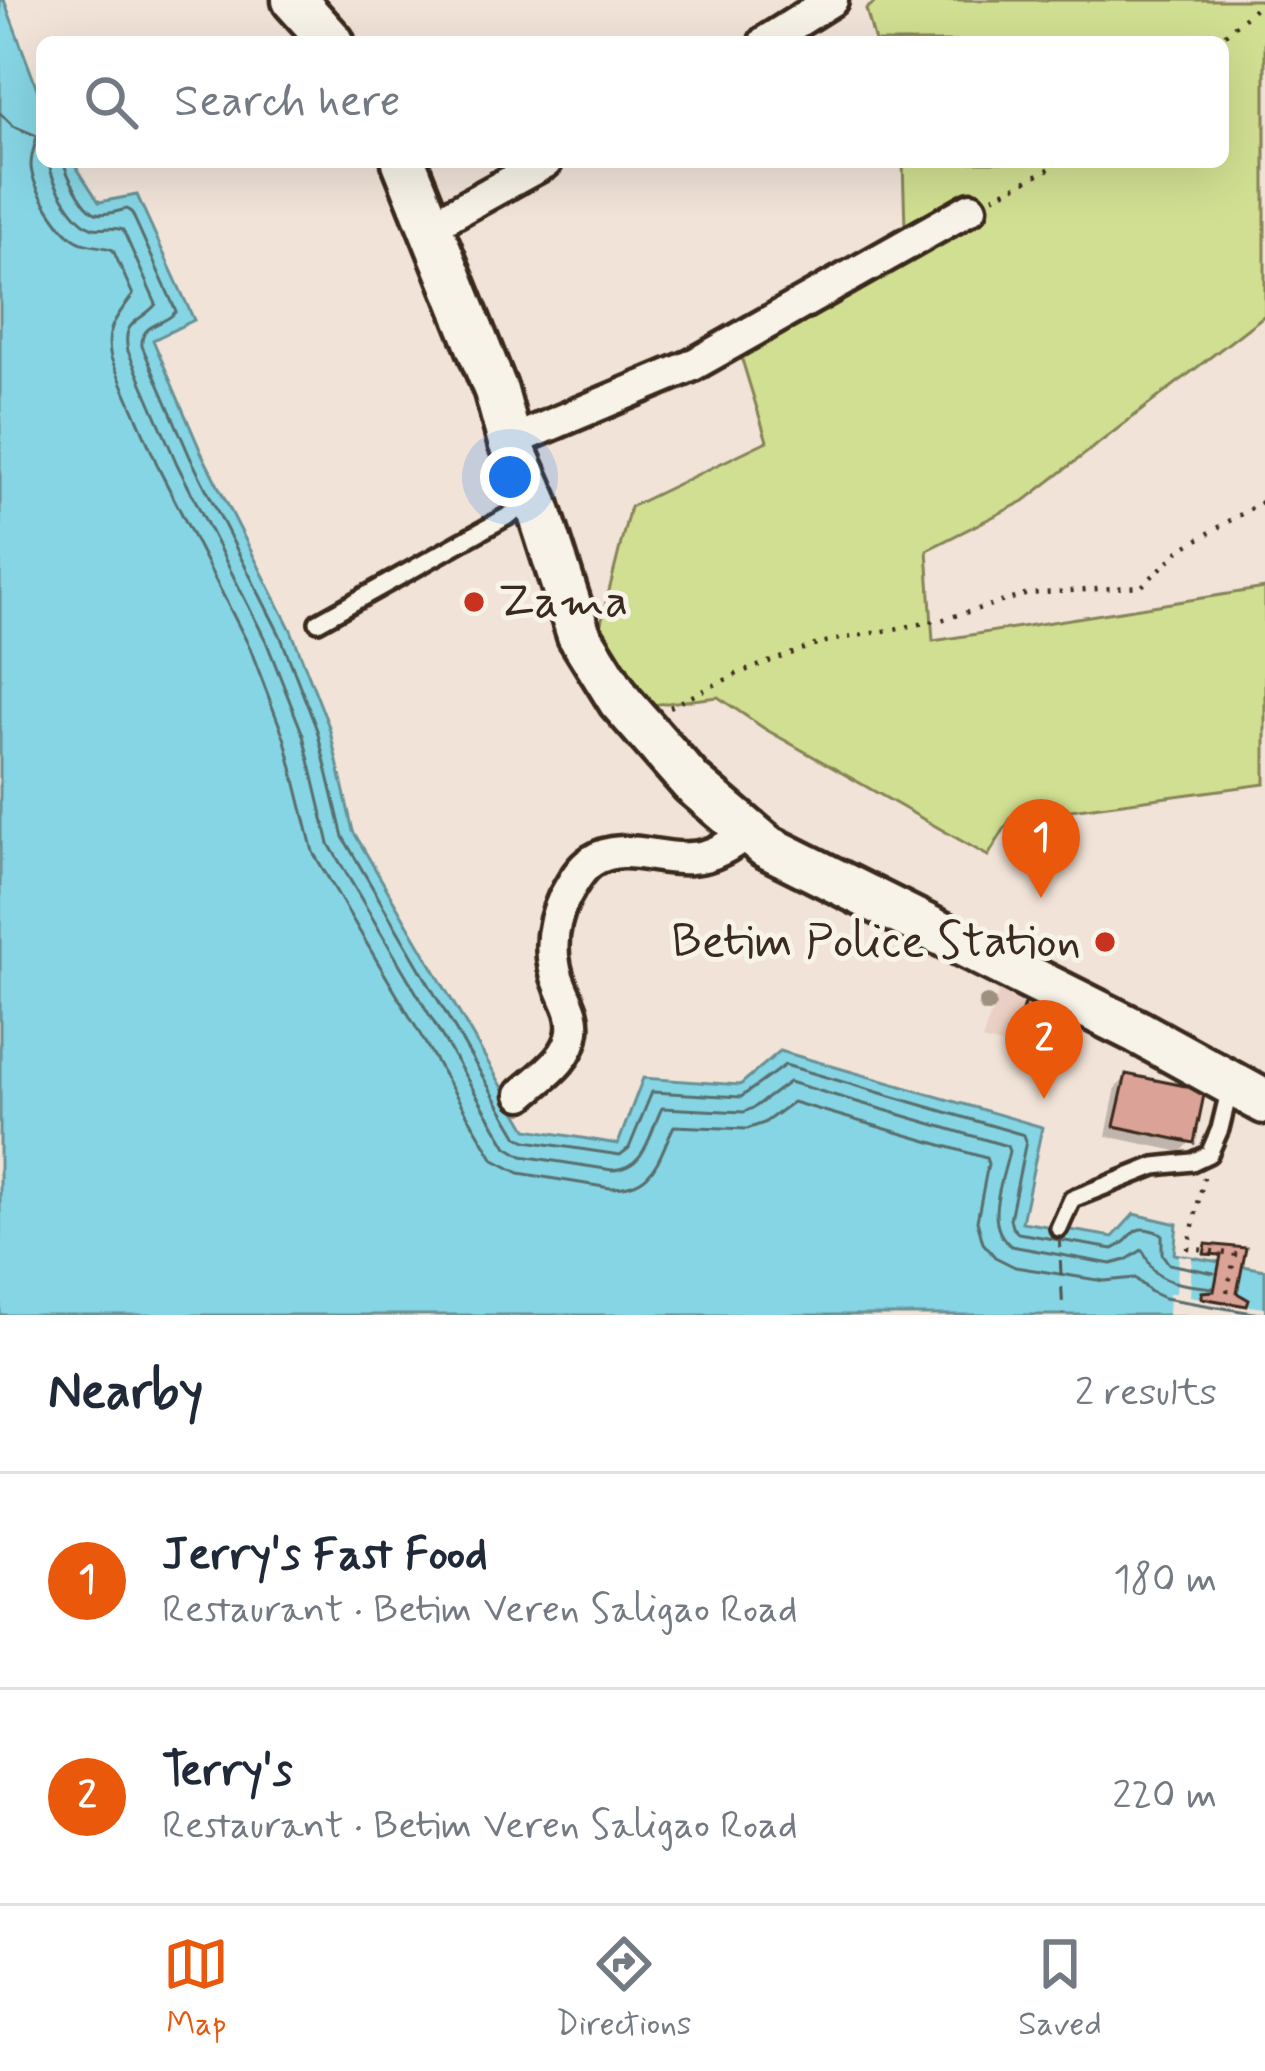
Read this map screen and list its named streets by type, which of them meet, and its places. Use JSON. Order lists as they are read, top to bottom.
{
  "places": ["Zama", "Betim Police Station"],
  "page": {
    "search": "Search here",
    "pins": ["1", "2"],
    "heading": ["Nearby", "2 results"],
    "list": [
      {
        "mark": "1",
        "name": "Jerry's Fast Food",
        "note": "Restaurant · Betim Veren Saligao Road",
        "value": "180 m"
      },
      {
        "mark": "2",
        "name": "Terry's",
        "note": "Restaurant · Betim Veren Saligao Road",
        "value": "220 m"
      }
    ],
    "nav": ["Map", "Directions", "Saved"]
  }
}
